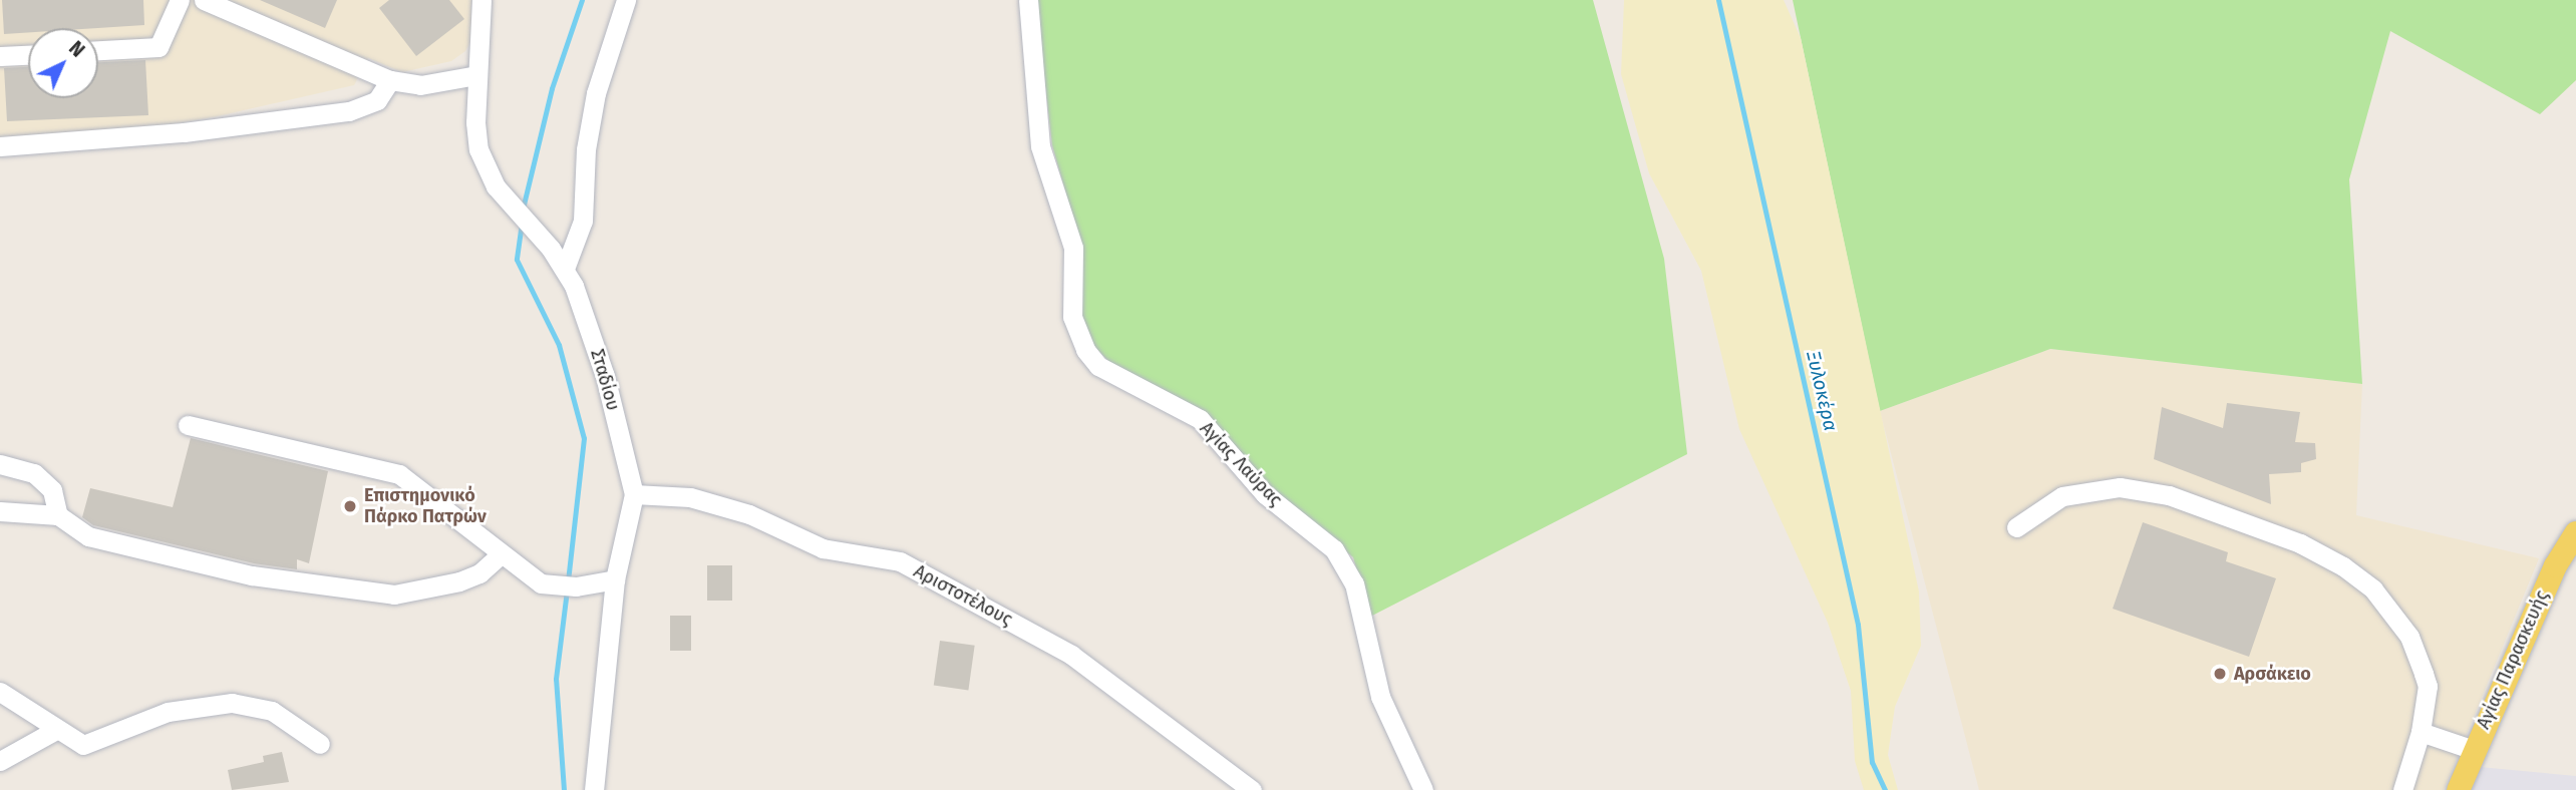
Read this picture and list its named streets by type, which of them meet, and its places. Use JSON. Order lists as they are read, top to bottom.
{
  "streets": {
    "main road": ["Αγίας Παρασκευής"],
    "street": ["Σταδίου", "Αγίας Λαύρας", "Αριστοτέλους"]
  },
  "crossings": [
    ["Σταδίου", "Αριστοτέλους"]
  ],
  "water": ["Ξυλοκέρα"],
  "places": ["Επιστημονικό Πάρκο Πατρών", "Αρσάκειο"],
  "north": "top right"
}
